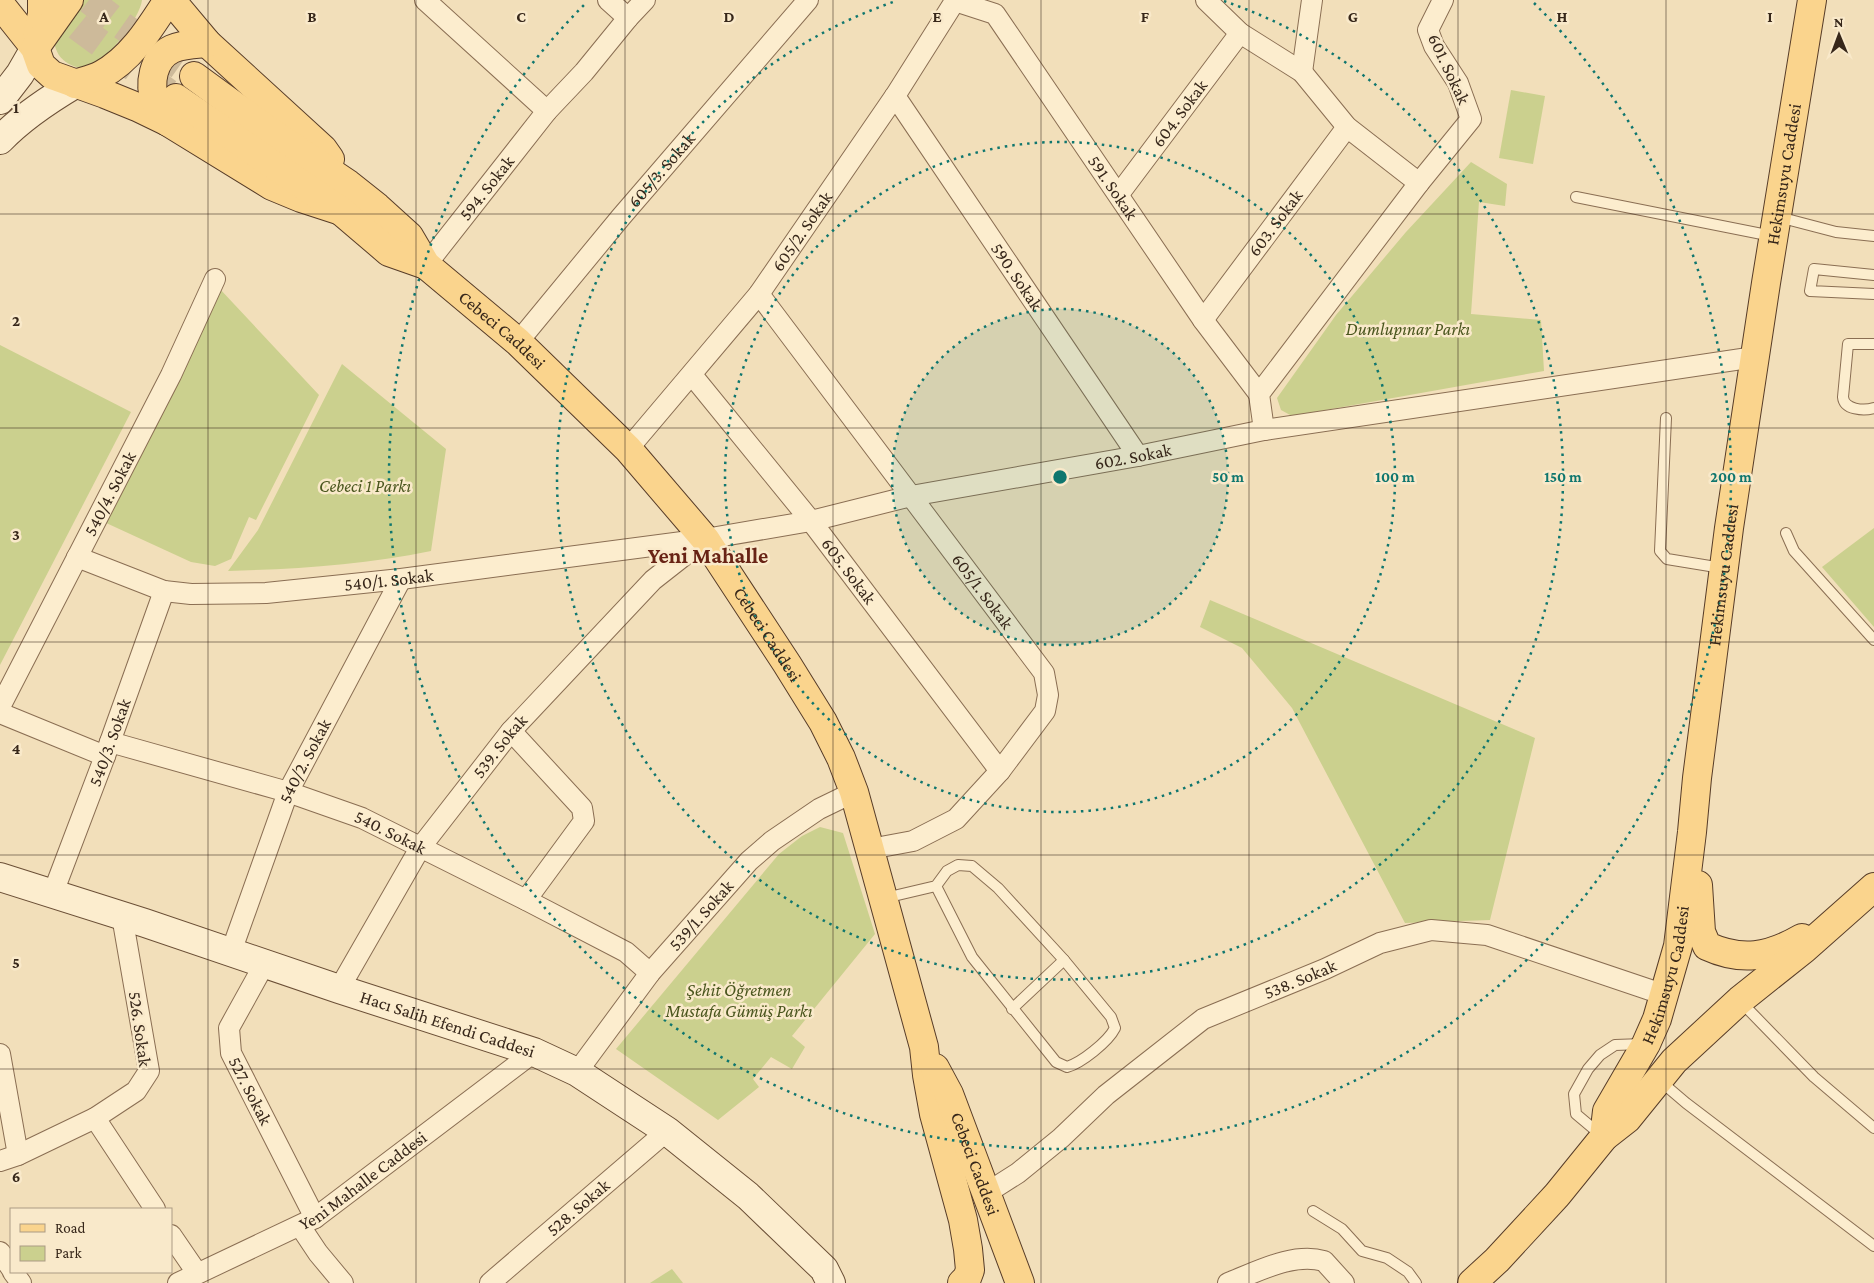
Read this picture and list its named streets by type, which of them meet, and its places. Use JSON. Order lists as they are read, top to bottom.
{
  "streets": {
    "main road": ["Hekimsuyu Caddesi", "Cebeci Caddesi", "Hacı Salih Efendi Caddesi"],
    "street": [
      "601. Sokak",
      "604. Sokak",
      "605/3. Sokak",
      "591. Sokak",
      "594. Sokak",
      "603. Sokak",
      "605/2. Sokak",
      "590. Sokak",
      "602. Sokak",
      "540/4. Sokak",
      "605. Sokak",
      "540/1. Sokak",
      "605/1. Sokak",
      "540/3. Sokak",
      "539. Sokak",
      "540/2. Sokak",
      "540. Sokak",
      "539/1. Sokak",
      "538. Sokak",
      "526. Sokak",
      "527. Sokak",
      "Yeni Mahalle Caddesi",
      "528. Sokak"
    ]
  },
  "crossings": [
    ["604. Sokak", "591. Sokak"],
    ["605/3. Sokak", "Cebeci Caddesi"],
    ["Hekimsuyu Caddesi", "602. Sokak"],
    ["Hekimsuyu Caddesi", "538. Sokak"],
    ["591. Sokak", "603. Sokak"],
    ["591. Sokak", "605/2. Sokak"],
    ["594. Sokak", "Cebeci Caddesi"],
    ["605/2. Sokak", "590. Sokak"],
    ["605/2. Sokak", "Cebeci Caddesi"],
    ["605/2. Sokak", "605. Sokak"],
    ["605/2. Sokak", "605/1. Sokak"],
    ["590. Sokak", "602. Sokak"],
    ["Cebeci Caddesi", "602. Sokak"],
    ["Cebeci Caddesi", "540/1. Sokak"],
    ["Cebeci Caddesi", "605/1. Sokak"],
    ["Cebeci Caddesi", "539. Sokak"],
    ["Cebeci Caddesi", "539/1. Sokak"],
    ["Cebeci Caddesi", "538. Sokak"],
    ["602. Sokak", "605. Sokak"],
    ["602. Sokak", "540/1. Sokak"],
    ["602. Sokak", "605/1. Sokak"],
    ["602. Sokak", "539. Sokak"],
    ["540/4. Sokak", "540/1. Sokak"],
    ["605. Sokak", "605/1. Sokak"],
    ["540/1. Sokak", "540/3. Sokak"],
    ["540/1. Sokak", "539. Sokak"],
    ["540/1. Sokak", "540/2. Sokak"],
    ["540/3. Sokak", "540. Sokak"],
    ["540/3. Sokak", "Hacı Salih Efendi Caddesi"],
    ["539. Sokak", "540. Sokak"],
    ["539. Sokak", "Hacı Salih Efendi Caddesi"],
    ["540/2. Sokak", "540. Sokak"],
    ["540/2. Sokak", "Hacı Salih Efendi Caddesi"],
    ["540. Sokak", "539/1. Sokak"],
    ["539/1. Sokak", "Hacı Salih Efendi Caddesi"],
    ["Hacı Salih Efendi Caddesi", "526. Sokak"],
    ["Hacı Salih Efendi Caddesi", "527. Sokak"],
    ["Hacı Salih Efendi Caddesi", "Yeni Mahalle Caddesi"],
    ["Hacı Salih Efendi Caddesi", "528. Sokak"],
    ["527. Sokak", "Yeni Mahalle Caddesi"]
  ],
  "districts": ["Yeni Mahalle"],
  "parks": ["Dumlupınar Parkı", "Cebeci 1 Parkı", "Şehit Öğretmen Mustafa Gümüş Parkı"],
  "legend": ["Road", "Park"],
  "north": "top",
  "grid": {
    "columns": [
      "A",
      "B",
      "C",
      "D",
      "E",
      "F",
      "G",
      "H",
      "I"
    ],
    "rows": [
      "1",
      "2",
      "3",
      "4",
      "5",
      "6"
    ]
  },
  "rings": [
    "50 m",
    "100 m",
    "150 m",
    "200 m"
  ]
}
